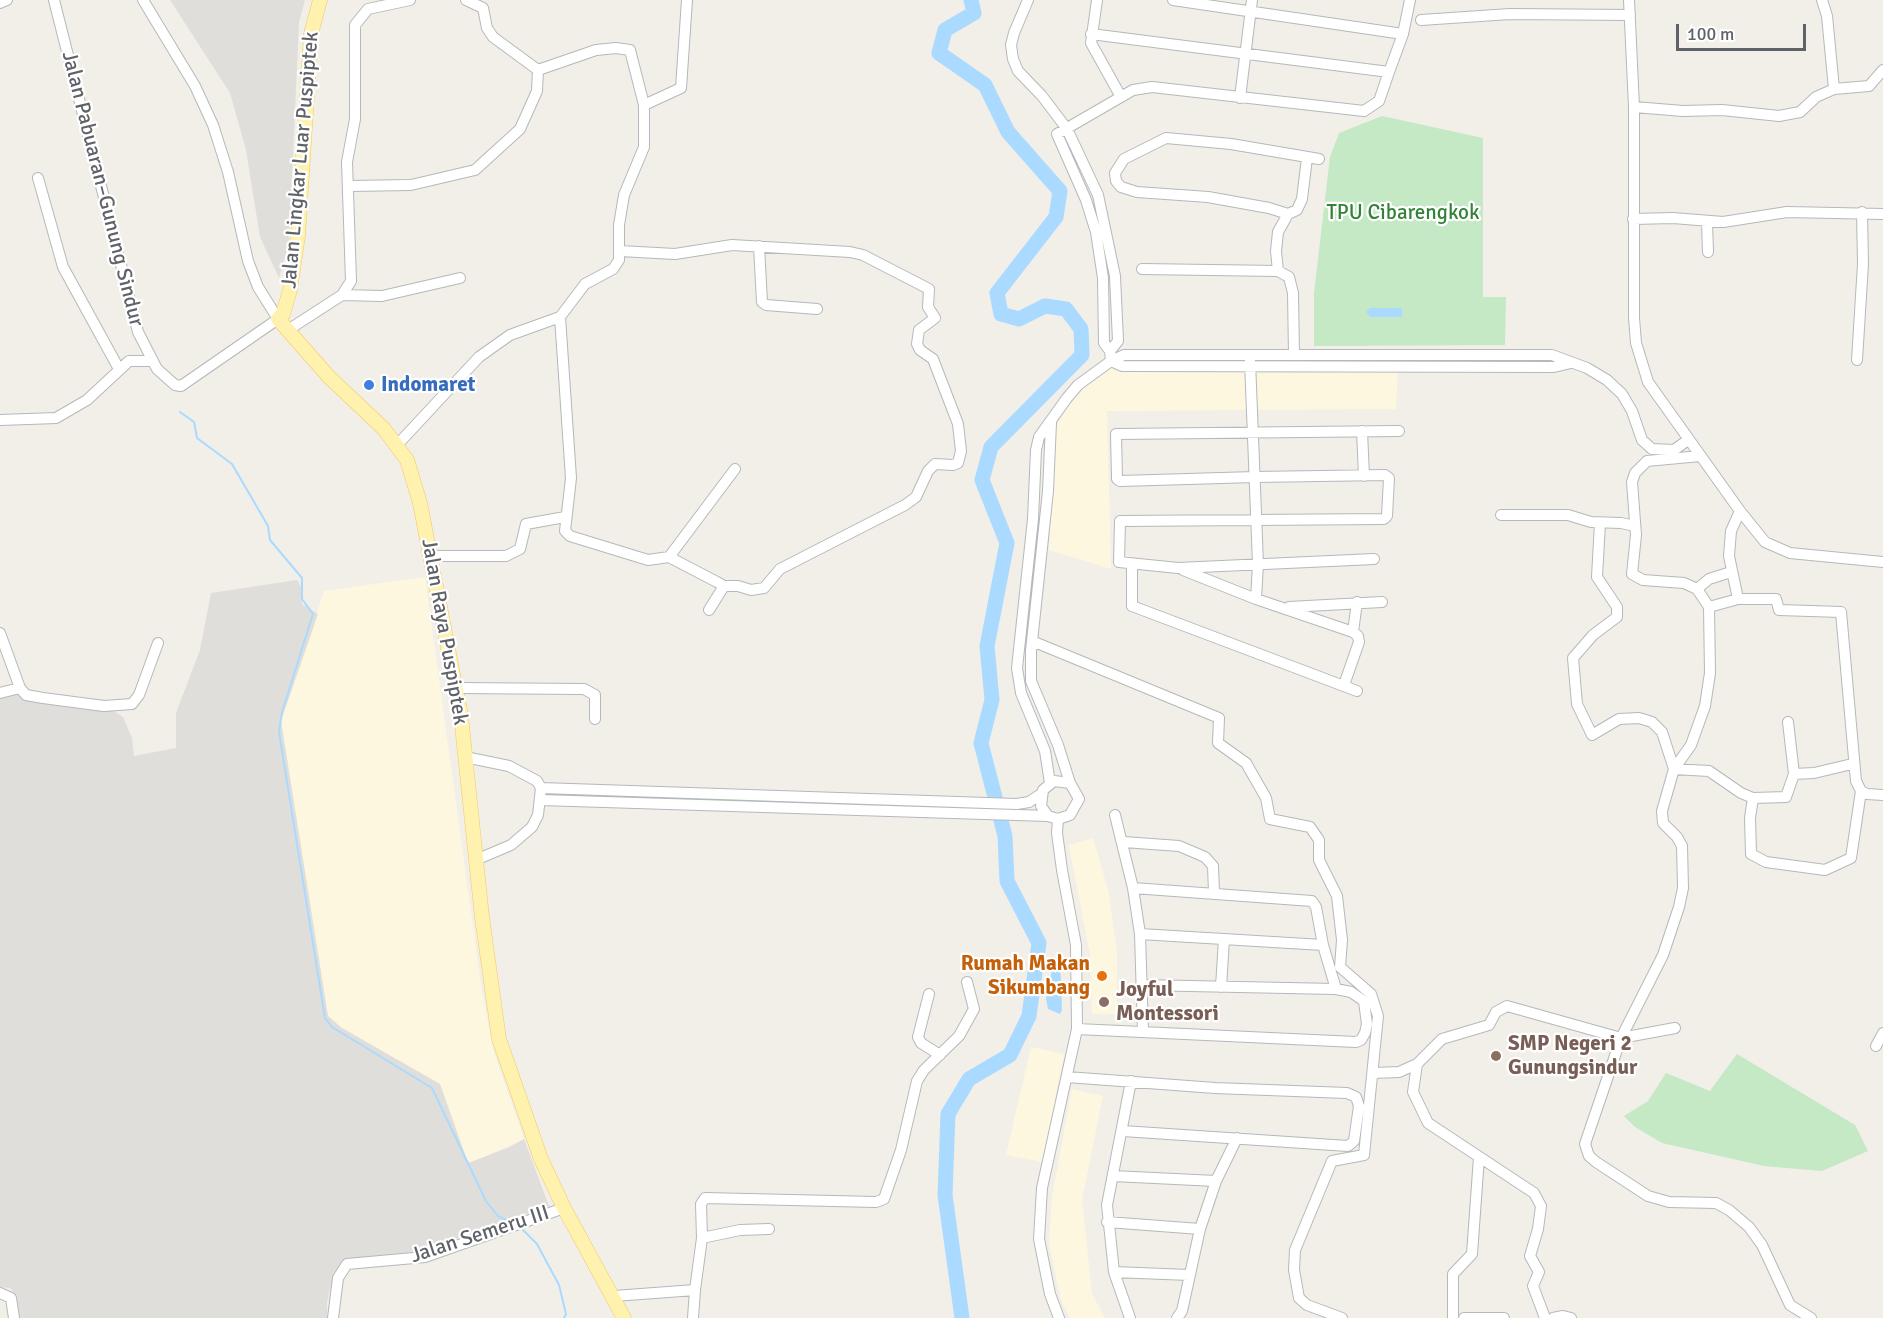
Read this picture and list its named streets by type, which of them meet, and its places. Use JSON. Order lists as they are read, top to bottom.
{
  "streets": {
    "main road": ["Jalan Lingkar Luar Puspiptek", "Jalan Raya Puspiptek"],
    "street": ["Jalan Pabuaran–Gunung Sindur", "Jalan Semeru III"]
  },
  "crossings": [
    ["Jalan Lingkar Luar Puspiptek", "Jalan Pabuaran–Gunung Sindur"],
    ["Jalan Lingkar Luar Puspiptek", "Jalan Raya Puspiptek"],
    ["Jalan Pabuaran–Gunung Sindur", "Jalan Raya Puspiptek"],
    ["Jalan Raya Puspiptek", "Jalan Semeru III"]
  ],
  "parks": ["TPU Cibarengkok"],
  "places": [
    "Indomaret",
    "Rumah Makan Sikumbang",
    "Joyful Montessori",
    "SMP Negeri 2 Gunungsindur"
  ],
  "scale_bar": "100 m"
}
